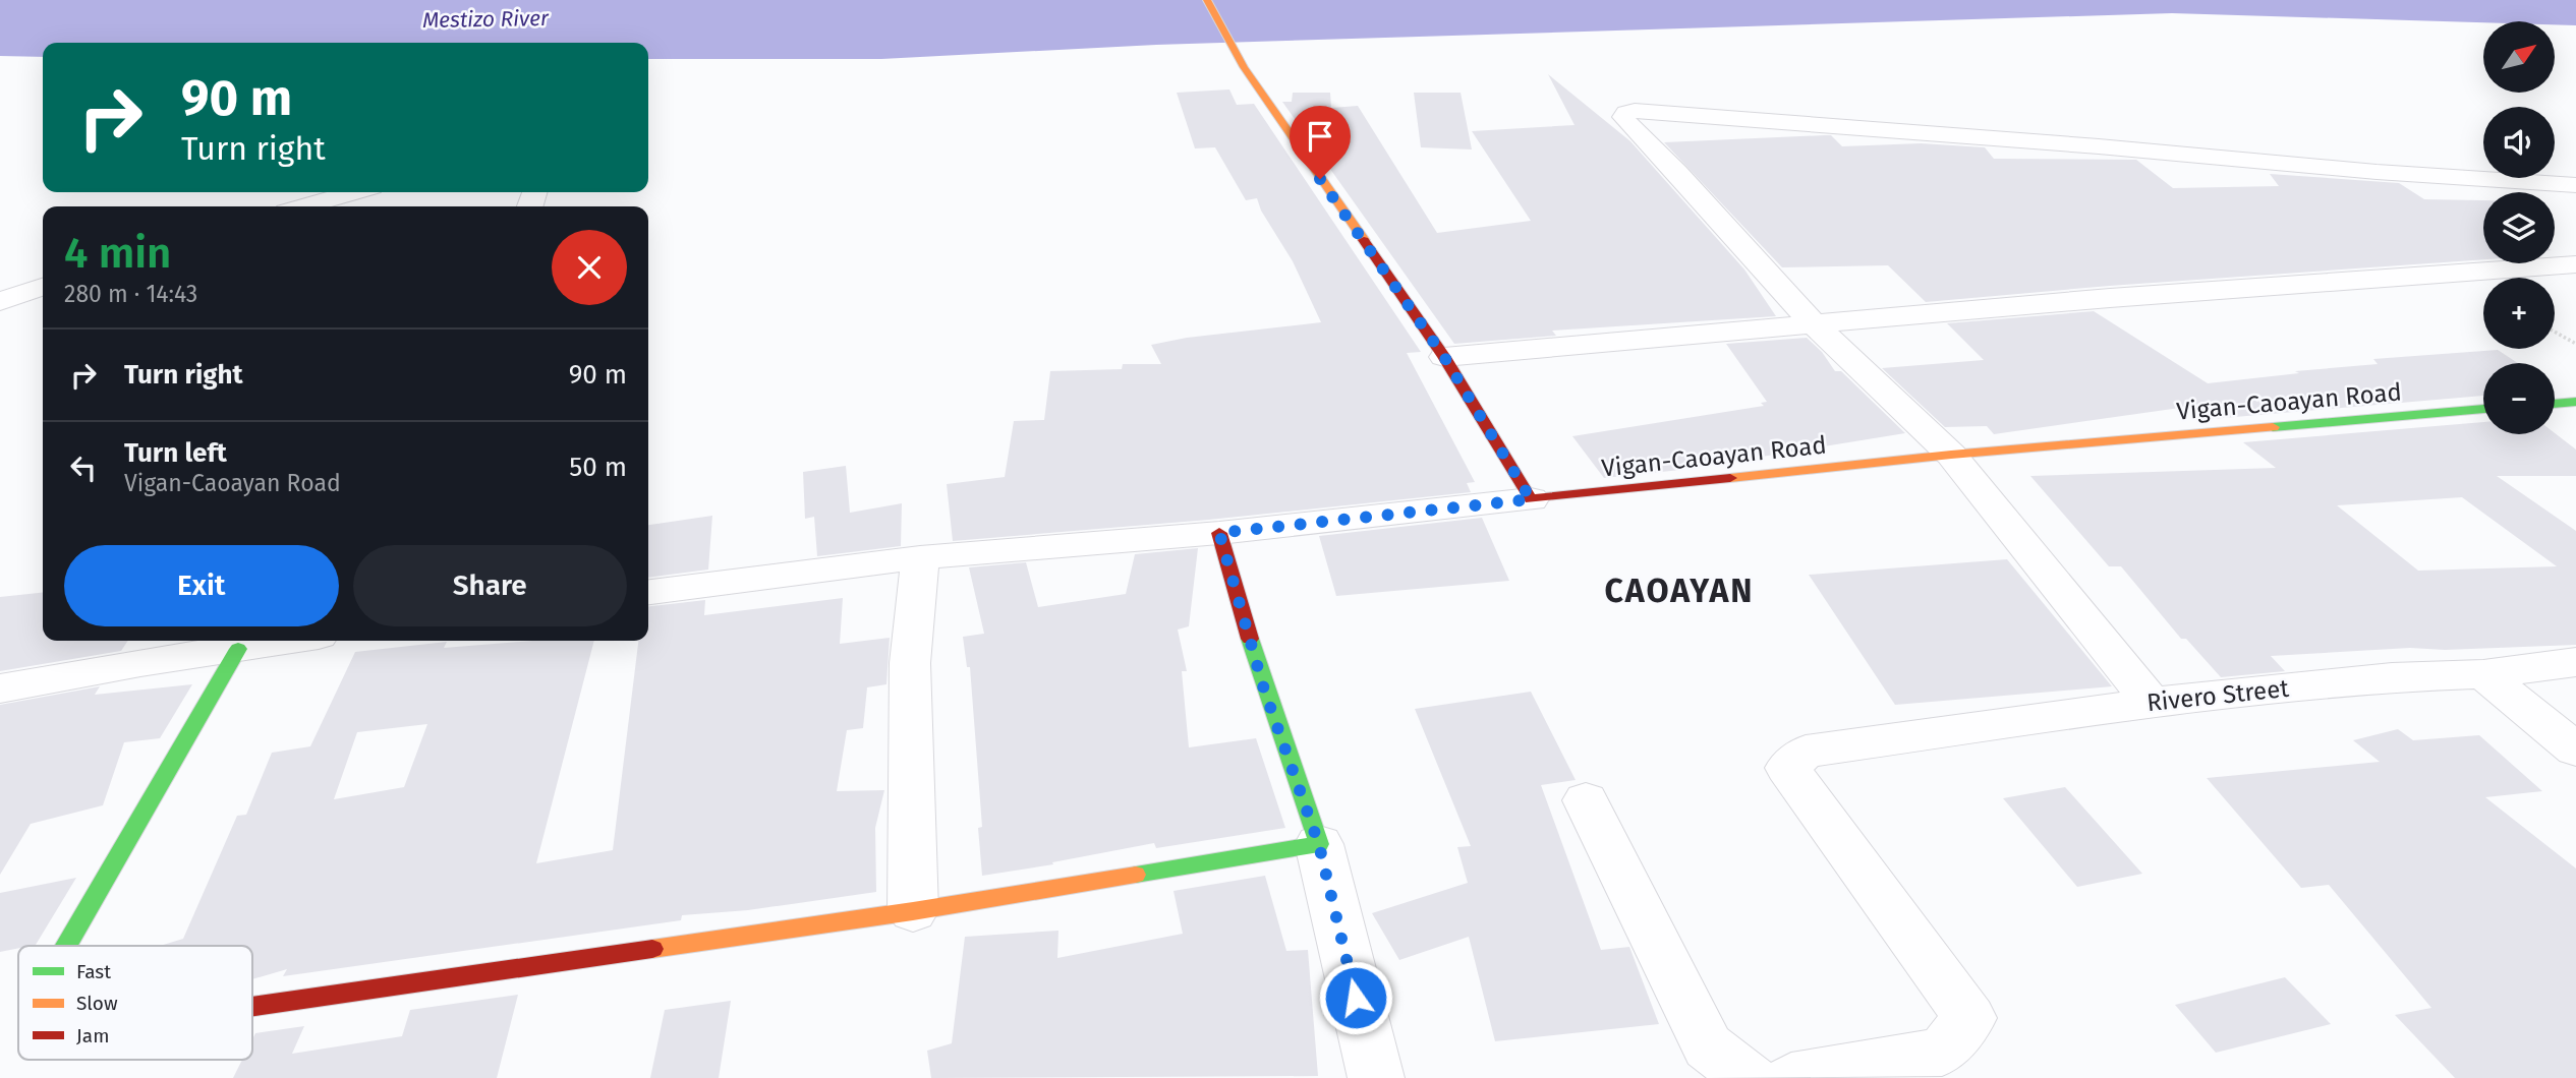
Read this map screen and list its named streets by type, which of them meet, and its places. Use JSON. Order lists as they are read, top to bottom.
{
  "streets": {
    "main road": ["Vigan-Caoayan Road"],
    "street": ["Rivero Street"]
  },
  "districts": ["CAOAYAN"],
  "water": ["Mestizo River"],
  "legend": ["Fast", "Slow", "Jam"],
  "north": "top right",
  "page": {
    "map_buttons": ["+", "−"],
    "turn": ["90 m", "Turn right"],
    "heading": ["4 min", "280 m · 14:43"],
    "list": [
      {
        "name": "Turn right",
        "value": "90 m"
      },
      {
        "name": "Turn left",
        "note": "Vigan-Caoayan Road",
        "value": "50 m"
      }
    ],
    "buttons": ["Exit", "Share"]
  }
}
